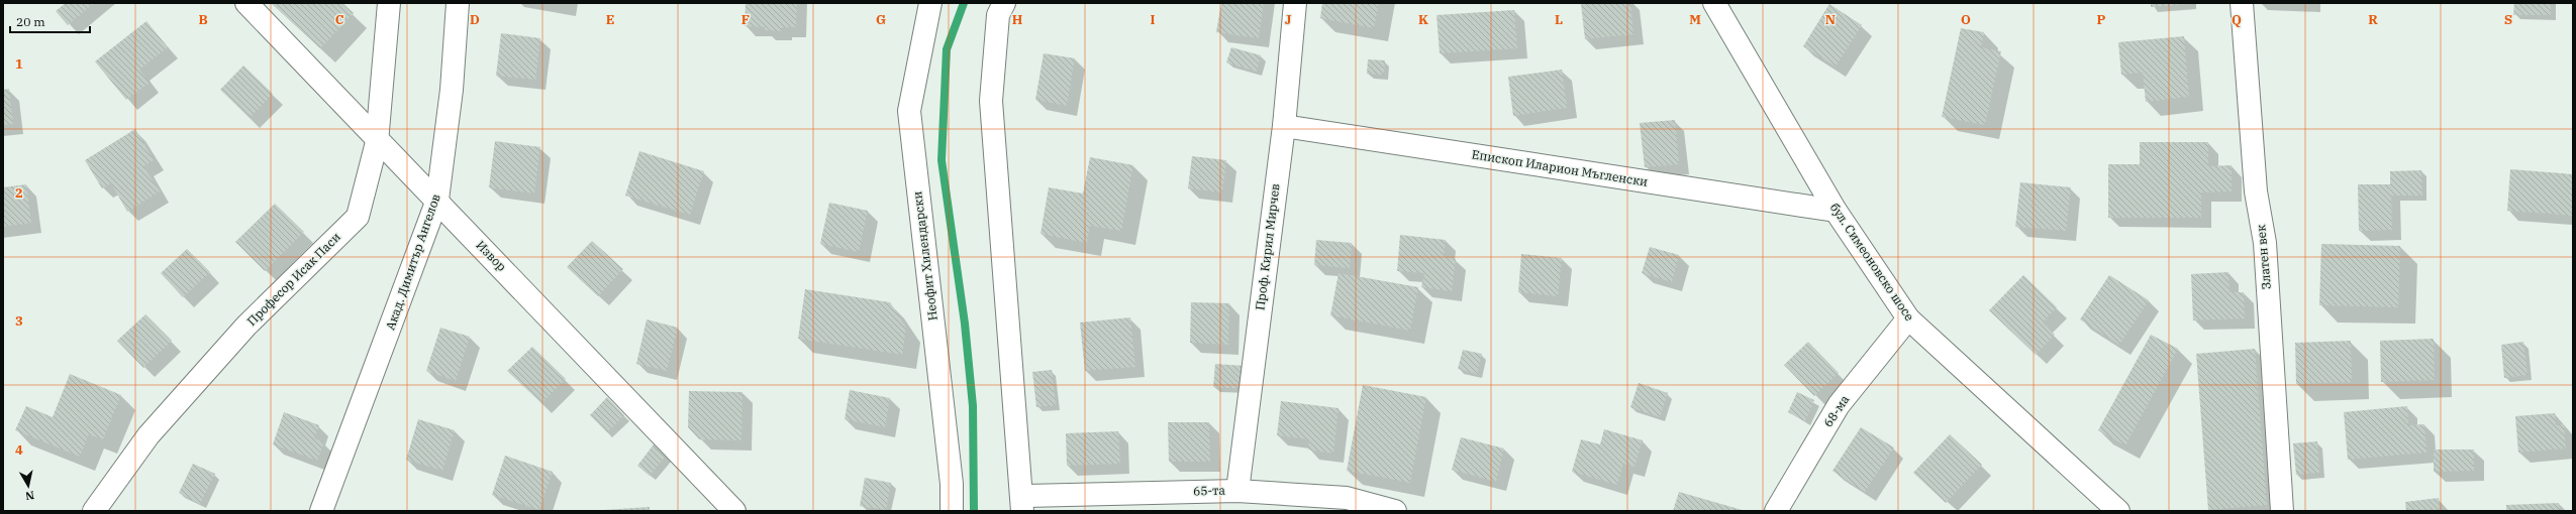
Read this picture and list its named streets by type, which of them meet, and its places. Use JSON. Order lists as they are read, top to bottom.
{
  "streets": {
    "street": [
      "Епископ Иларион Мъгленски",
      "Проф. Кирил Мирчев",
      "Извор",
      "Неофит Хилендарски",
      "Златен век",
      "Акад. Димитър Ангелов",
      "бул. Симеоновско шосе",
      "Професор Исак Паси",
      "68-ма",
      "65-та"
    ]
  },
  "crossings": [
    ["Епископ Иларион Мъгленски", "Проф. Кирил Мирчев"],
    ["Епископ Иларион Мъгленски", "бул. Симеоновско шосе"],
    ["Проф. Кирил Мирчев", "65-та"],
    ["Извор", "Акад. Димитър Ангелов"],
    ["Извор", "Професор Исак Паси"],
    ["бул. Симеоновско шосе", "68-ма"]
  ],
  "scale_bar": "20 m",
  "north": "bottom",
  "grid": {
    "columns": [
      "B",
      "C",
      "D",
      "E",
      "F",
      "G",
      "H",
      "I",
      "J",
      "K",
      "L",
      "M",
      "N",
      "O",
      "P",
      "Q",
      "R",
      "S"
    ],
    "rows": [
      "1",
      "2",
      "3",
      "4"
    ]
  }
}
